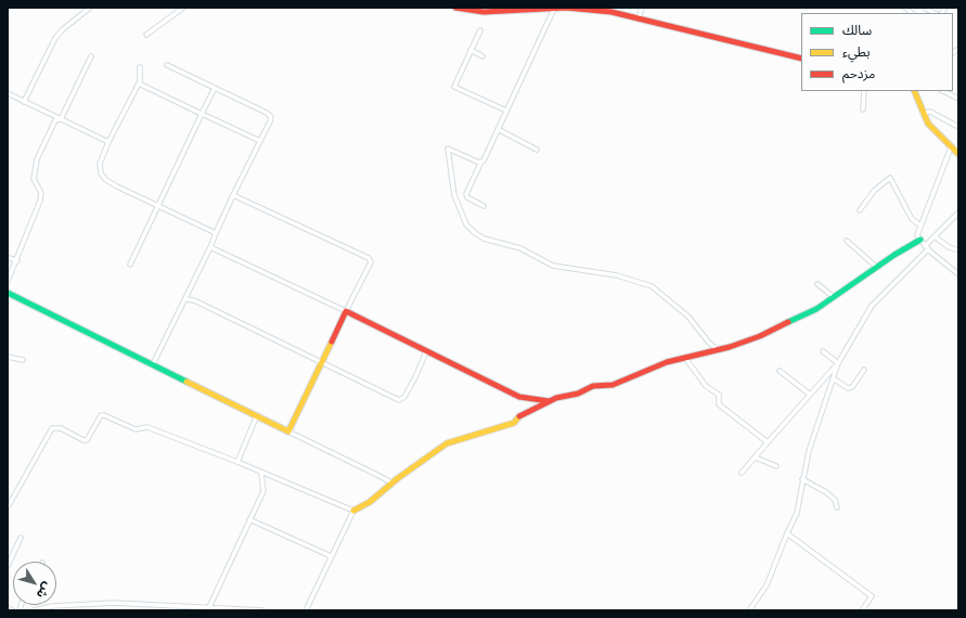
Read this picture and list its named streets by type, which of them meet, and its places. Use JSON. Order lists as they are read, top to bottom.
{
  "legend": ["سالك", "بطيء", "مزدحم"],
  "north": "bottom right"
}
